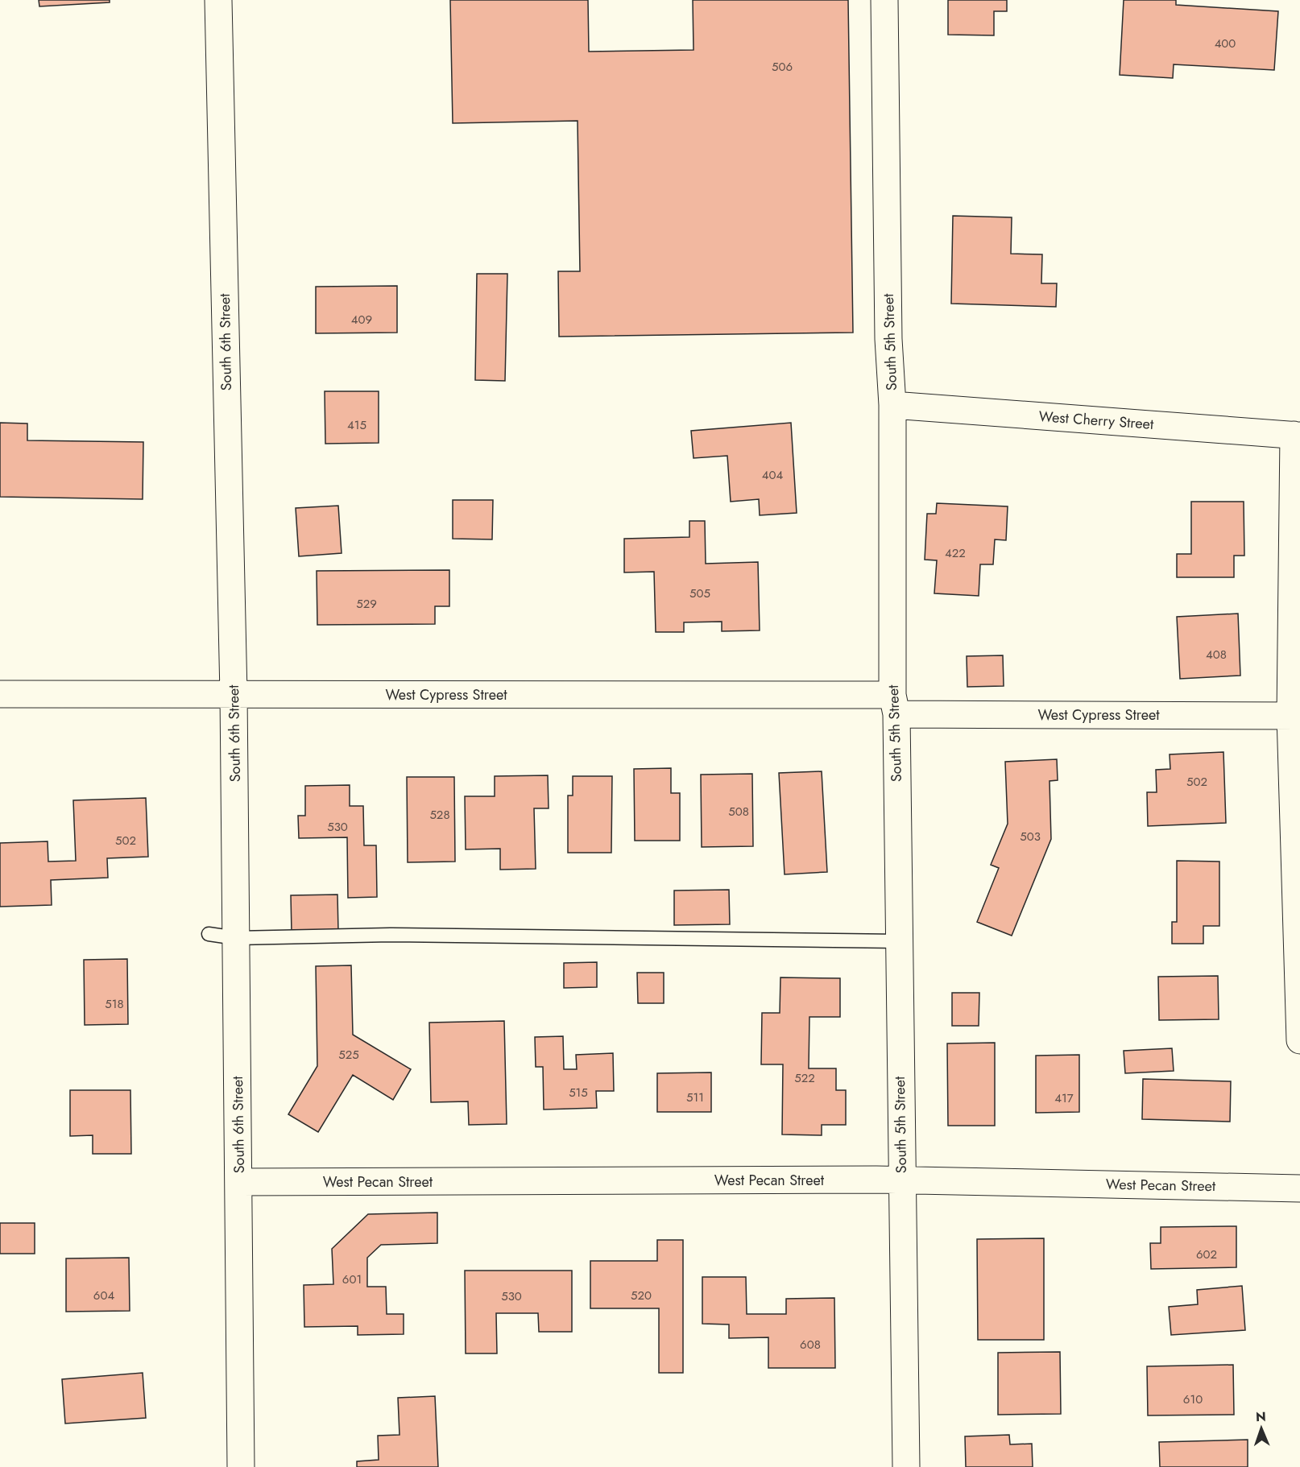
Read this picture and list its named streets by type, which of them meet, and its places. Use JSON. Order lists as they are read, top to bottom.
{
  "streets": {
    "street": [
      "South 6th Street",
      "South 5th Street",
      "West Cherry Street",
      "West Cypress Street",
      "West Pecan Street"
    ]
  },
  "crossings": [
    ["South 6th Street", "West Cypress Street"],
    ["South 6th Street", "West Pecan Street"],
    ["South 5th Street", "West Cherry Street"],
    ["South 5th Street", "West Cypress Street"],
    ["South 5th Street", "West Pecan Street"]
  ],
  "house_numbers": [
    "400",
    "506",
    "409",
    "415",
    "404",
    "422",
    "505",
    "529",
    "408",
    "502",
    "508",
    "528",
    "530",
    "503",
    "502",
    "518",
    "525",
    "522",
    "515",
    "511",
    "417",
    "602",
    "601",
    "604",
    "520",
    "530",
    "608",
    "610"
  ],
  "north": "top"
}
